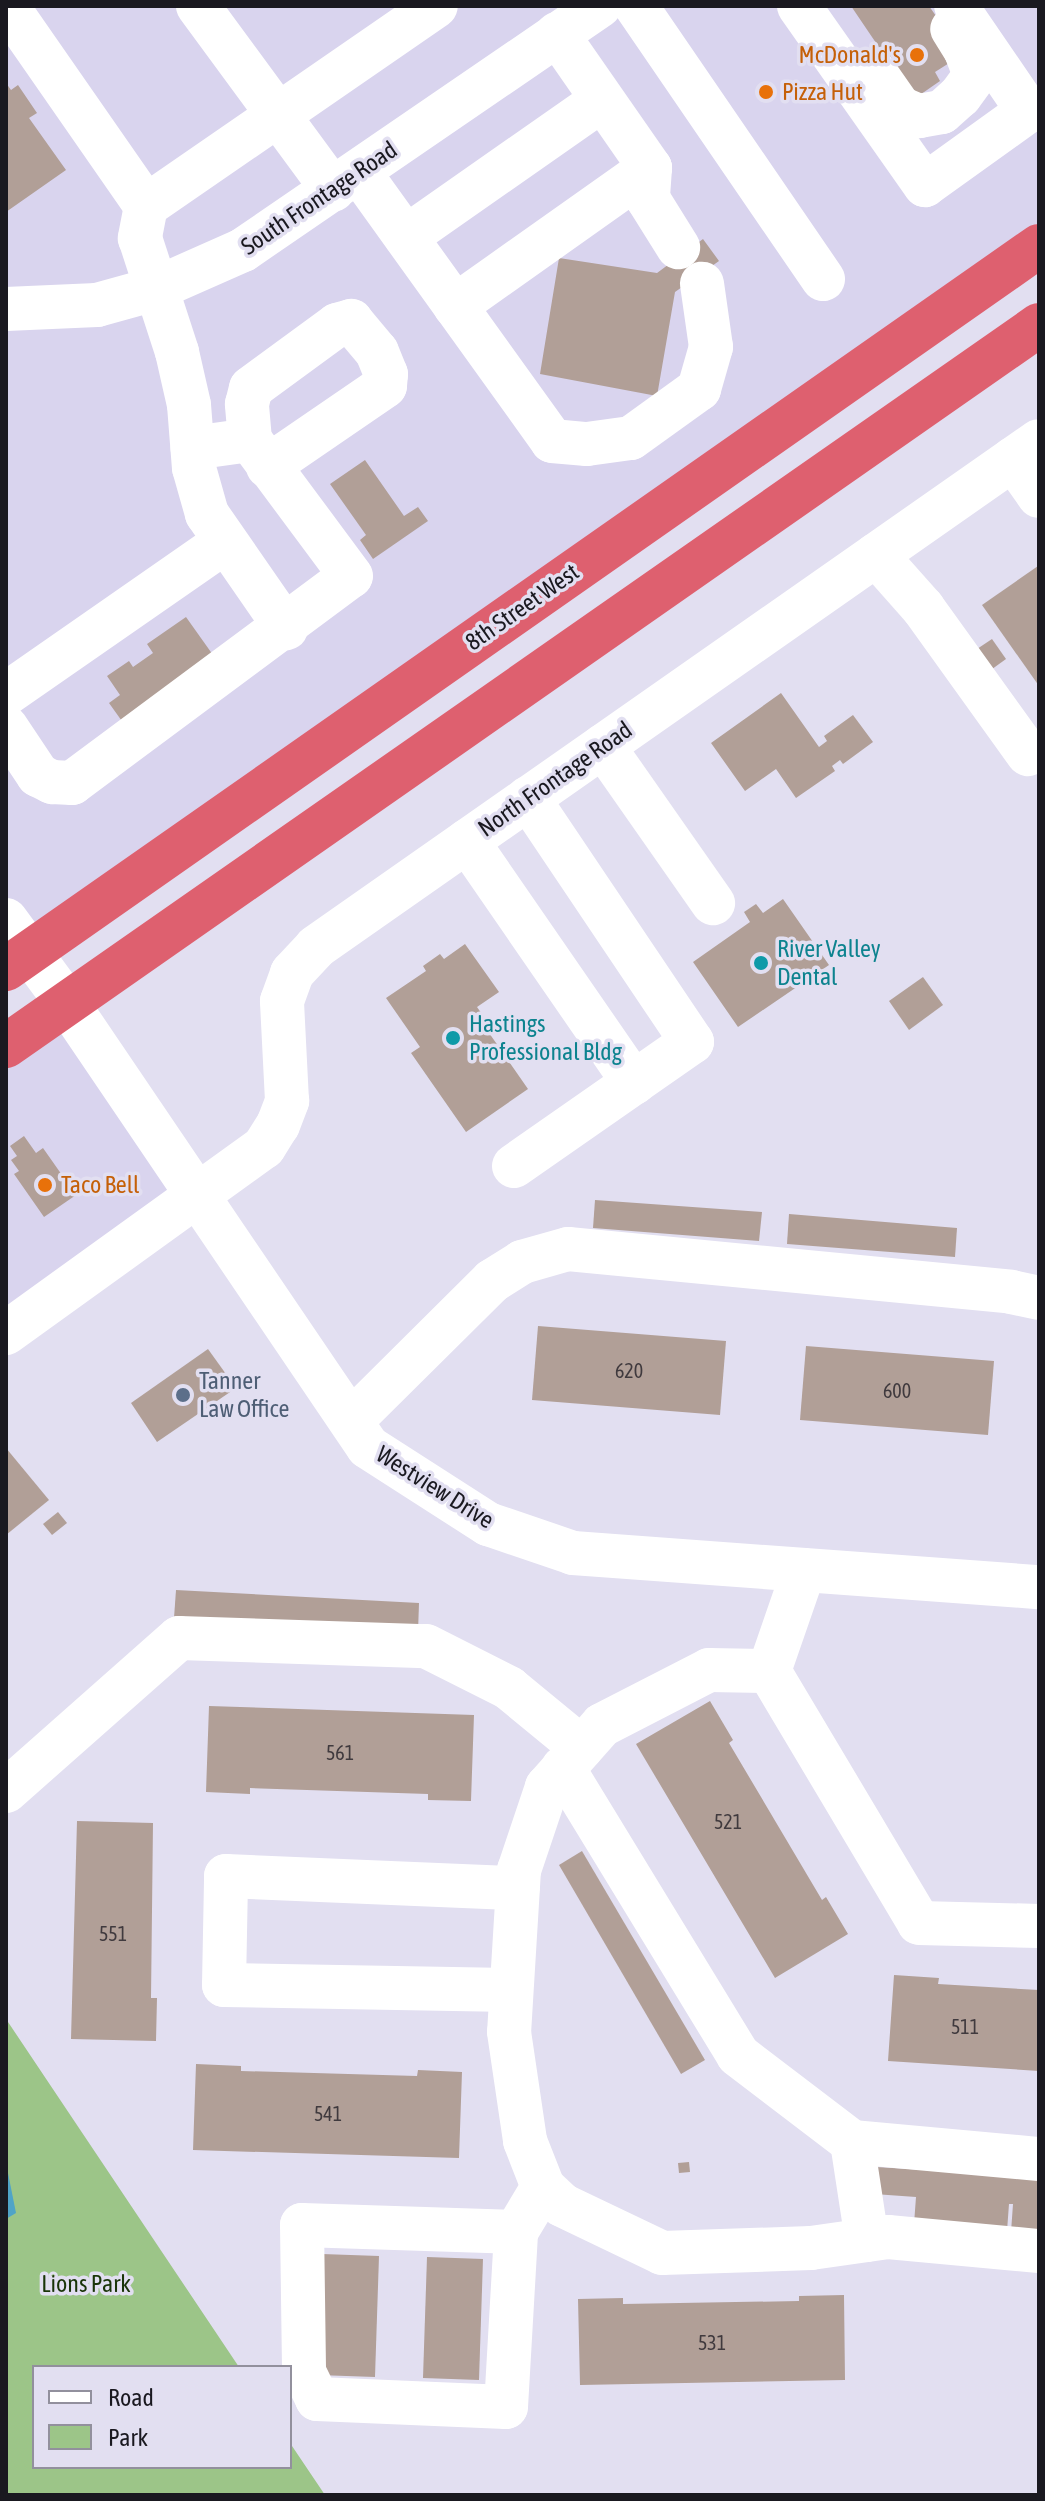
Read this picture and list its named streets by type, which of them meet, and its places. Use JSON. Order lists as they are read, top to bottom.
{
  "streets": {
    "highway": ["8th Street West"],
    "street": ["South Frontage Road", "North Frontage Road", "Westview Drive"]
  },
  "crossings": [
    ["8th Street West", "Westview Drive"],
    ["North Frontage Road", "Westview Drive"]
  ],
  "parks": ["Lions Park"],
  "places": [
    "McDonald's",
    "Pizza Hut",
    "River Valley Dental",
    "Hastings Professional Bldg",
    "Taco Bell",
    "Tanner Law Office"
  ],
  "house_numbers": [
    "620",
    "600",
    "561",
    "521",
    "551",
    "511",
    "541",
    "531"
  ],
  "legend": ["Road", "Park"]
}
